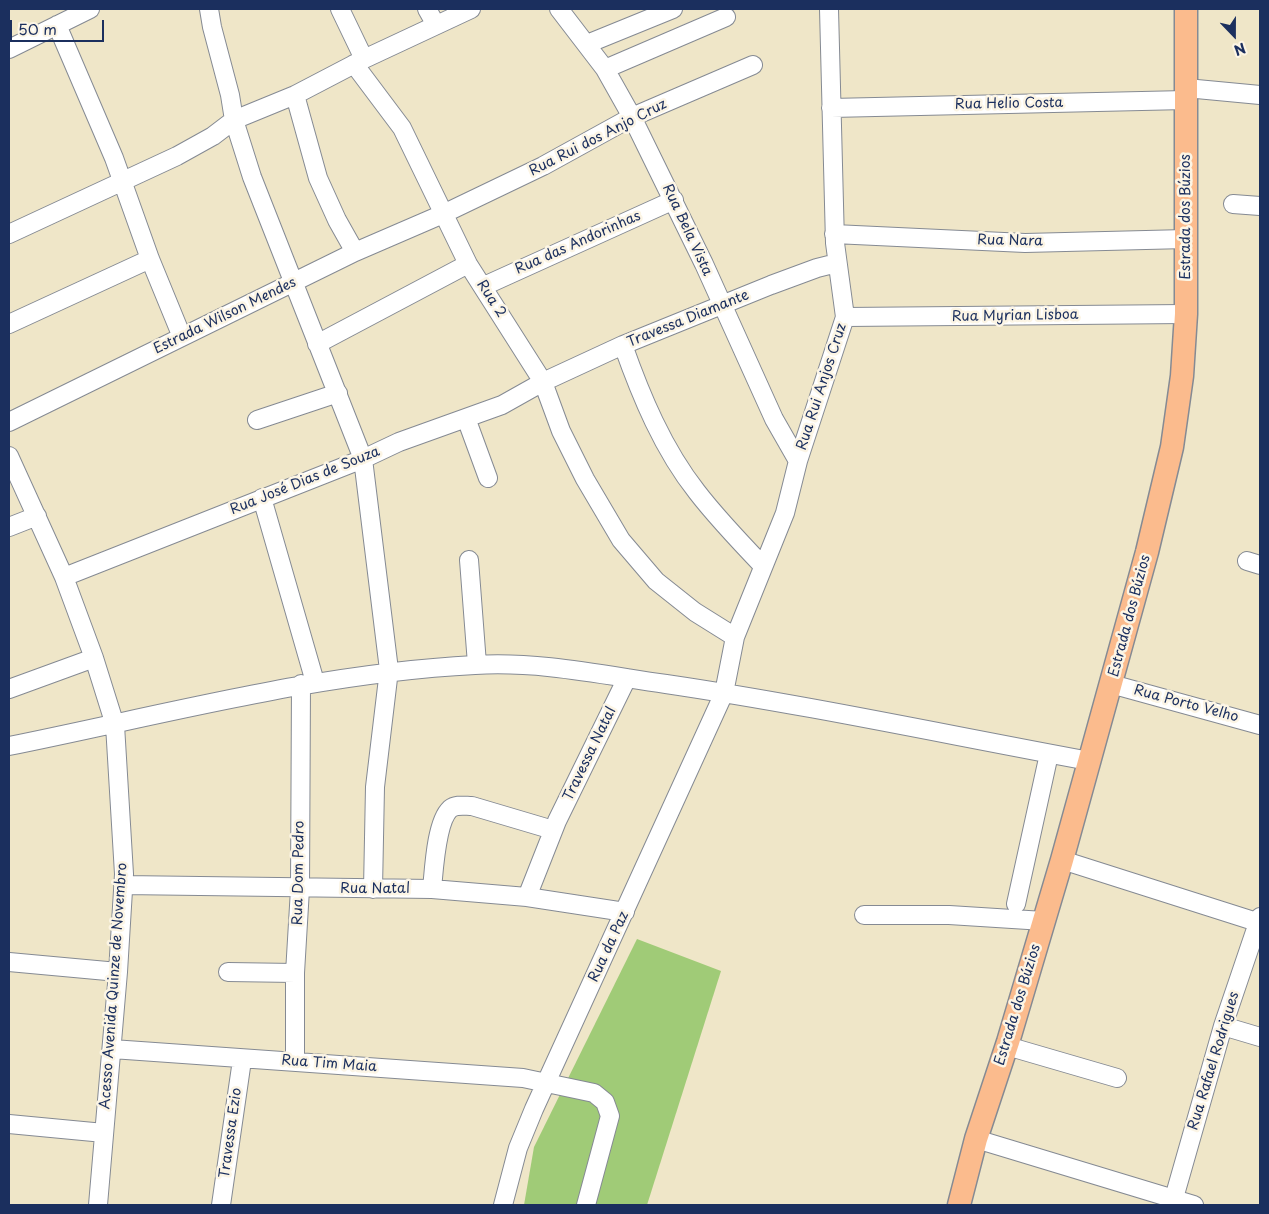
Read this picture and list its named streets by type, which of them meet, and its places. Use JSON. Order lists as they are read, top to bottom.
{
  "streets": {
    "main road": ["Estrada dos Búzios"],
    "street": [
      "Rua Helio Costa",
      "Rua Rui dos Anjo Cruz",
      "Rua Bela Vista",
      "Rua Nara",
      "Rua das Andorinhas",
      "Rua 2",
      "Estrada Wilson Mendes",
      "Rua Myrian Lisboa",
      "Travessa Diamante",
      "Rua Rui Anjos Cruz",
      "Rua José Dias de Souza",
      "Rua Porto Velho",
      "Travessa Natal",
      "Rua Dom Pedro",
      "Rua Natal",
      "Rua da Paz",
      "Acesso Avenida Quinze de Novembro",
      "Rua Rafael Rodrigues",
      "Rua Tim Maia",
      "Travessa Ezio"
    ]
  },
  "crossings": [
    ["Rua Helio Costa", "Estrada dos Búzios"],
    ["Rua Helio Costa", "Rua Rui Anjos Cruz"],
    ["Rua Rui dos Anjo Cruz", "Rua Bela Vista"],
    ["Rua Rui dos Anjo Cruz", "Rua 2"],
    ["Rua Rui dos Anjo Cruz", "Estrada Wilson Mendes"],
    ["Estrada dos Búzios", "Rua Nara"],
    ["Estrada dos Búzios", "Rua Myrian Lisboa"],
    ["Estrada dos Búzios", "Rua Porto Velho"],
    ["Rua Bela Vista", "Rua das Andorinhas"],
    ["Rua Bela Vista", "Travessa Diamante"],
    ["Rua Bela Vista", "Rua Rui Anjos Cruz"],
    ["Rua Nara", "Rua Rui Anjos Cruz"],
    ["Rua das Andorinhas", "Rua 2"],
    ["Rua 2", "Estrada Wilson Mendes"],
    ["Rua 2", "Travessa Diamante"],
    ["Rua 2", "Rua Rui Anjos Cruz"],
    ["Rua 2", "Rua José Dias de Souza"],
    ["Rua Myrian Lisboa", "Rua Rui Anjos Cruz"],
    ["Travessa Diamante", "Rua Rui Anjos Cruz"],
    ["Travessa Diamante", "Rua José Dias de Souza"],
    ["Rua Rui Anjos Cruz", "Rua da Paz"],
    ["Rua José Dias de Souza", "Rua Dom Pedro"],
    ["Rua José Dias de Souza", "Acesso Avenida Quinze de Novembro"],
    ["Travessa Natal", "Rua Natal"],
    ["Rua Dom Pedro", "Rua Natal"],
    ["Rua Dom Pedro", "Rua Tim Maia"],
    ["Rua Natal", "Rua da Paz"],
    ["Rua Natal", "Acesso Avenida Quinze de Novembro"],
    ["Rua da Paz", "Rua Tim Maia"],
    ["Acesso Avenida Quinze de Novembro", "Rua Tim Maia"],
    ["Rua Tim Maia", "Travessa Ezio"]
  ],
  "scale_bar": "50 m",
  "north": "bottom"
}
